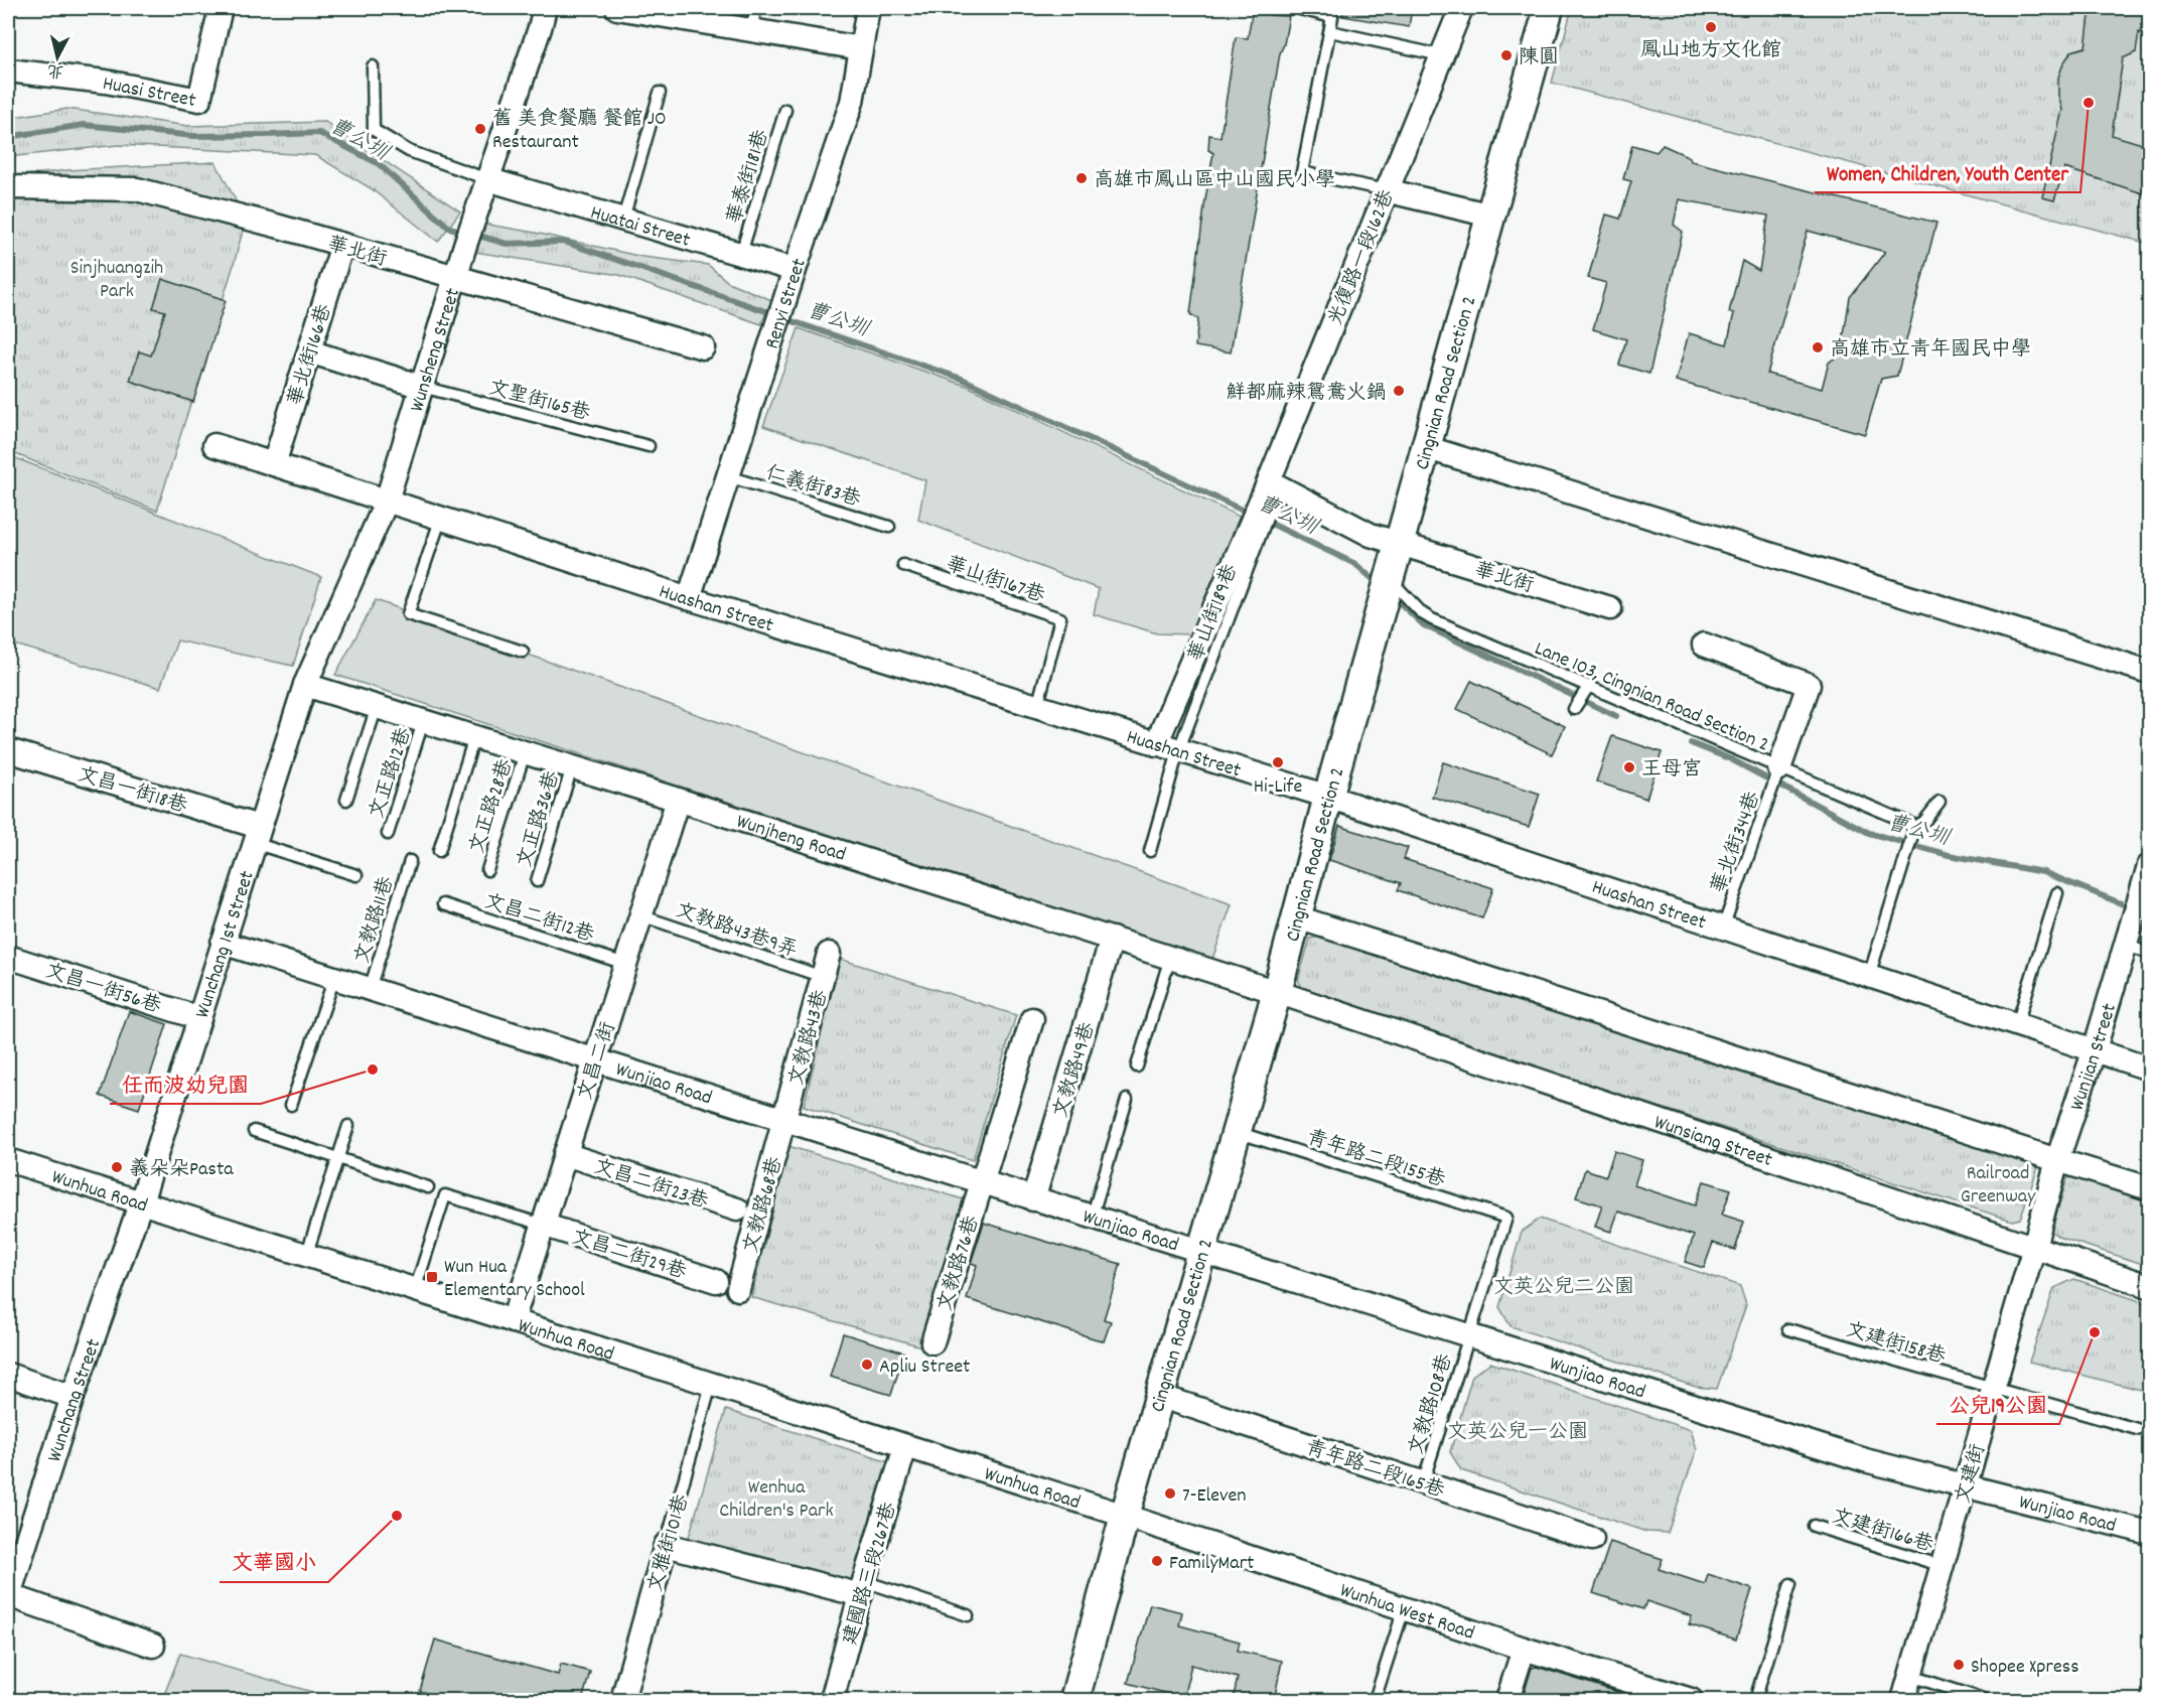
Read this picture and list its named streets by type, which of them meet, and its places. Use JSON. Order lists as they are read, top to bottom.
{
  "streets": {
    "street": [
      "Huasi Street",
      "Huatai Street",
      "華北街",
      "光復路一段162巷",
      "Renyi Street",
      "Wunsheng Street",
      "華北街166巷",
      "Cingnian Road Section 2",
      "Huashan Street",
      "文昌一街18巷",
      "Wunjheng Road",
      "Wunchang 1st Street",
      "文昌一街56巷",
      "文教路43巷",
      "Wunjian Street",
      "文昌二街",
      "文教路49巷",
      "Wunjiao Road",
      "Wunsiang Street",
      "文昌二街23巷",
      "Wunhua Road",
      "文教路68巷",
      "文昌二街29巷",
      "文教路76巷",
      "Wunchang Street",
      "青年路二段165巷",
      "文建街",
      "文雅街101巷",
      "建國路三段267巷",
      "Wunhua West Road"
    ],
    "lane": [
      "華泰街181巷",
      "文聖街165巷",
      "仁義街83巷",
      "華山街167巷",
      "華山街189巷",
      "Lane 103, Cingnian Road Section 2",
      "文正路12巷",
      "文正路28巷",
      "文正路36巷",
      "華北街344巷",
      "文昌二街12巷",
      "文教路11巷",
      "文教路43巷9弄",
      "青年路二段155巷",
      "文建街158巷",
      "文教路108巷",
      "文建街166巷"
    ]
  },
  "crossings": [
    ["華泰街181巷", "Huatai Street"],
    ["Huatai Street", "Renyi Street"],
    ["Huatai Street", "Wunsheng Street"],
    ["華北街", "光復路一段162巷"],
    ["華北街", "Wunsheng Street"],
    ["華北街", "華北街166巷"],
    ["華北街", "Cingnian Road Section 2"],
    ["光復路一段162巷", "Huashan Street"],
    ["光復路一段162巷", "華山街189巷"],
    ["Renyi Street", "仁義街83巷"],
    ["Renyi Street", "Huashan Street"],
    ["Wunsheng Street", "文聖街165巷"],
    ["Wunsheng Street", "Huashan Street"],
    ["Wunsheng Street", "Wunjheng Road"],
    ["Wunsheng Street", "Wunchang 1st Street"],
    ["華北街166巷", "Huashan Street"],
    ["Cingnian Road Section 2", "Huashan Street"],
    ["Cingnian Road Section 2", "Lane 103, Cingnian Road Section 2"],
    ["Cingnian Road Section 2", "Wunjheng Road"],
    ["Cingnian Road Section 2", "Wunjiao Road"],
    ["Cingnian Road Section 2", "Wunsiang Street"],
    ["Cingnian Road Section 2", "青年路二段155巷"],
    ["Cingnian Road Section 2", "Wunhua Road"],
    ["Cingnian Road Section 2", "青年路二段165巷"],
    ["Cingnian Road Section 2", "Wunhua West Road"],
    ["華山街167巷", "Huashan Street"],
    ["Huashan Street", "華山街189巷"],
    ["Huashan Street", "華北街344巷"],
    ["Huashan Street", "Wunjian Street"],
    ["Lane 103, Cingnian Road Section 2", "華北街344巷"],
    ["文正路12巷", "Wunjheng Road"],
    ["文昌一街18巷", "Wunchang 1st Street"],
    ["文正路28巷", "Wunjheng Road"],
    ["文正路36巷", "Wunjheng Road"],
    ["Wunjheng Road", "Wunchang 1st Street"],
    ["Wunjheng Road", "文昌二街"],
    ["Wunjheng Road", "文教路49巷"],
    ["Wunjheng Road", "Wunsiang Street"],
    ["文昌二街12巷", "文昌二街"],
    ["文教路11巷", "Wunjiao Road"],
    ["文教路43巷9弄", "文教路43巷"],
    ["文教路43巷9弄", "文昌二街"],
    ["Wunchang 1st Street", "文昌一街56巷"],
    ["Wunchang 1st Street", "Wunjiao Road"],
    ["Wunchang 1st Street", "Wunhua Road"],
    ["Wunchang 1st Street", "Wunchang Street"],
    ["文教路43巷", "Wunjiao Road"],
    ["文教路43巷", "文教路68巷"],
    ["Wunjian Street", "Wunsiang Street"],
    ["Wunjian Street", "文建街"],
    ["文昌二街", "Wunjiao Road"],
    ["文昌二街", "文昌二街23巷"],
    ["文昌二街", "Wunhua Road"],
    ["文昌二街", "文昌二街29巷"],
    ["文教路49巷", "Wunjiao Road"],
    ["Wunjiao Road", "文教路68巷"],
    ["Wunjiao Road", "文教路76巷"],
    ["Wunjiao Road", "文教路108巷"],
    ["Wunjiao Road", "文建街"],
    ["Wunsiang Street", "文建街"],
    ["青年路二段155巷", "文教路108巷"],
    ["Wunhua Road", "Wunchang Street"],
    ["Wunhua Road", "文雅街101巷"],
    ["Wunhua Road", "建國路三段267巷"],
    ["Wunhua Road", "Wunhua West Road"],
    ["文建街158巷", "文建街"],
    ["文教路108巷", "青年路二段165巷"],
    ["文建街", "文建街166巷"]
  ],
  "water": ["曹公圳"],
  "parks": [
    "Sinjhuangzih Park",
    "Railroad Greenway",
    "文英公兒二公園",
    "文英公兒一公園",
    "Wenhua Children's Park"
  ],
  "places": {
    "other": [
      "鳳山地方文化館",
      "陳圓",
      "Women, Children, Youth Center",
      "舊 美食餐廳 餐館 JO Restaurant",
      "高雄市鳳山區中山國民小學",
      "高雄市立青年國民中學",
      "鮮都麻辣鴛鴦火鍋",
      "Hi-Life",
      "王母宮",
      "任而波幼兒園",
      "義朵朵Pasta",
      "公兒19公園",
      "Apliu Street",
      "7-Eleven",
      "文華國小",
      "FamilyMart",
      "Shopee Xpress"
    ],
    "transit": ["Wun Hua Elementary School"]
  },
  "north": "bottom"
}
